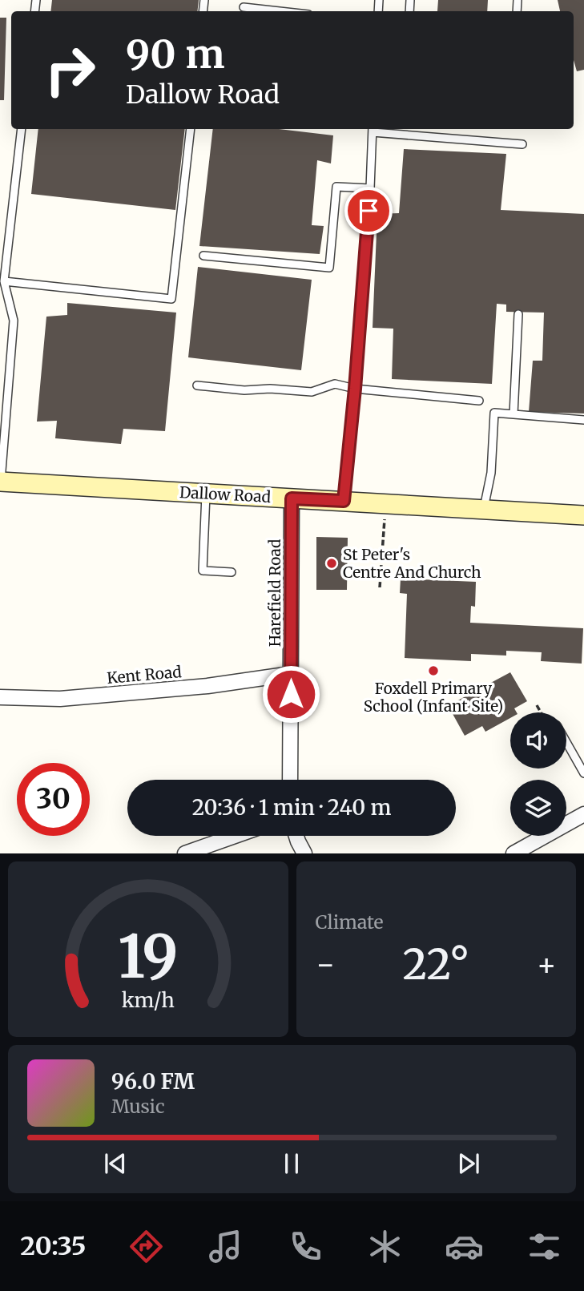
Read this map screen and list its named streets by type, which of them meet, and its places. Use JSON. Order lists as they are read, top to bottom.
{
  "streets": {
    "street": ["Dallow Road", "Harefield Road", "Kent Road"]
  },
  "crossings": [
    ["Dallow Road", "Harefield Road"],
    ["Harefield Road", "Kent Road"]
  ],
  "places": ["St Peter's Centre And Church", "Foxdell Primary School (Infant Site)"],
  "page": {
    "turn": ["90 m", "Dallow Road"],
    "limit": "30",
    "trip": "20:36 · 1 min · 240 m",
    "tile": "Climate",
    "heat": ["−", "22°", "+"],
    "song": ["96.0 FM", "Music"],
    "tabs": "20:35",
    "gauge": ["19", "km/h"]
  }
}
